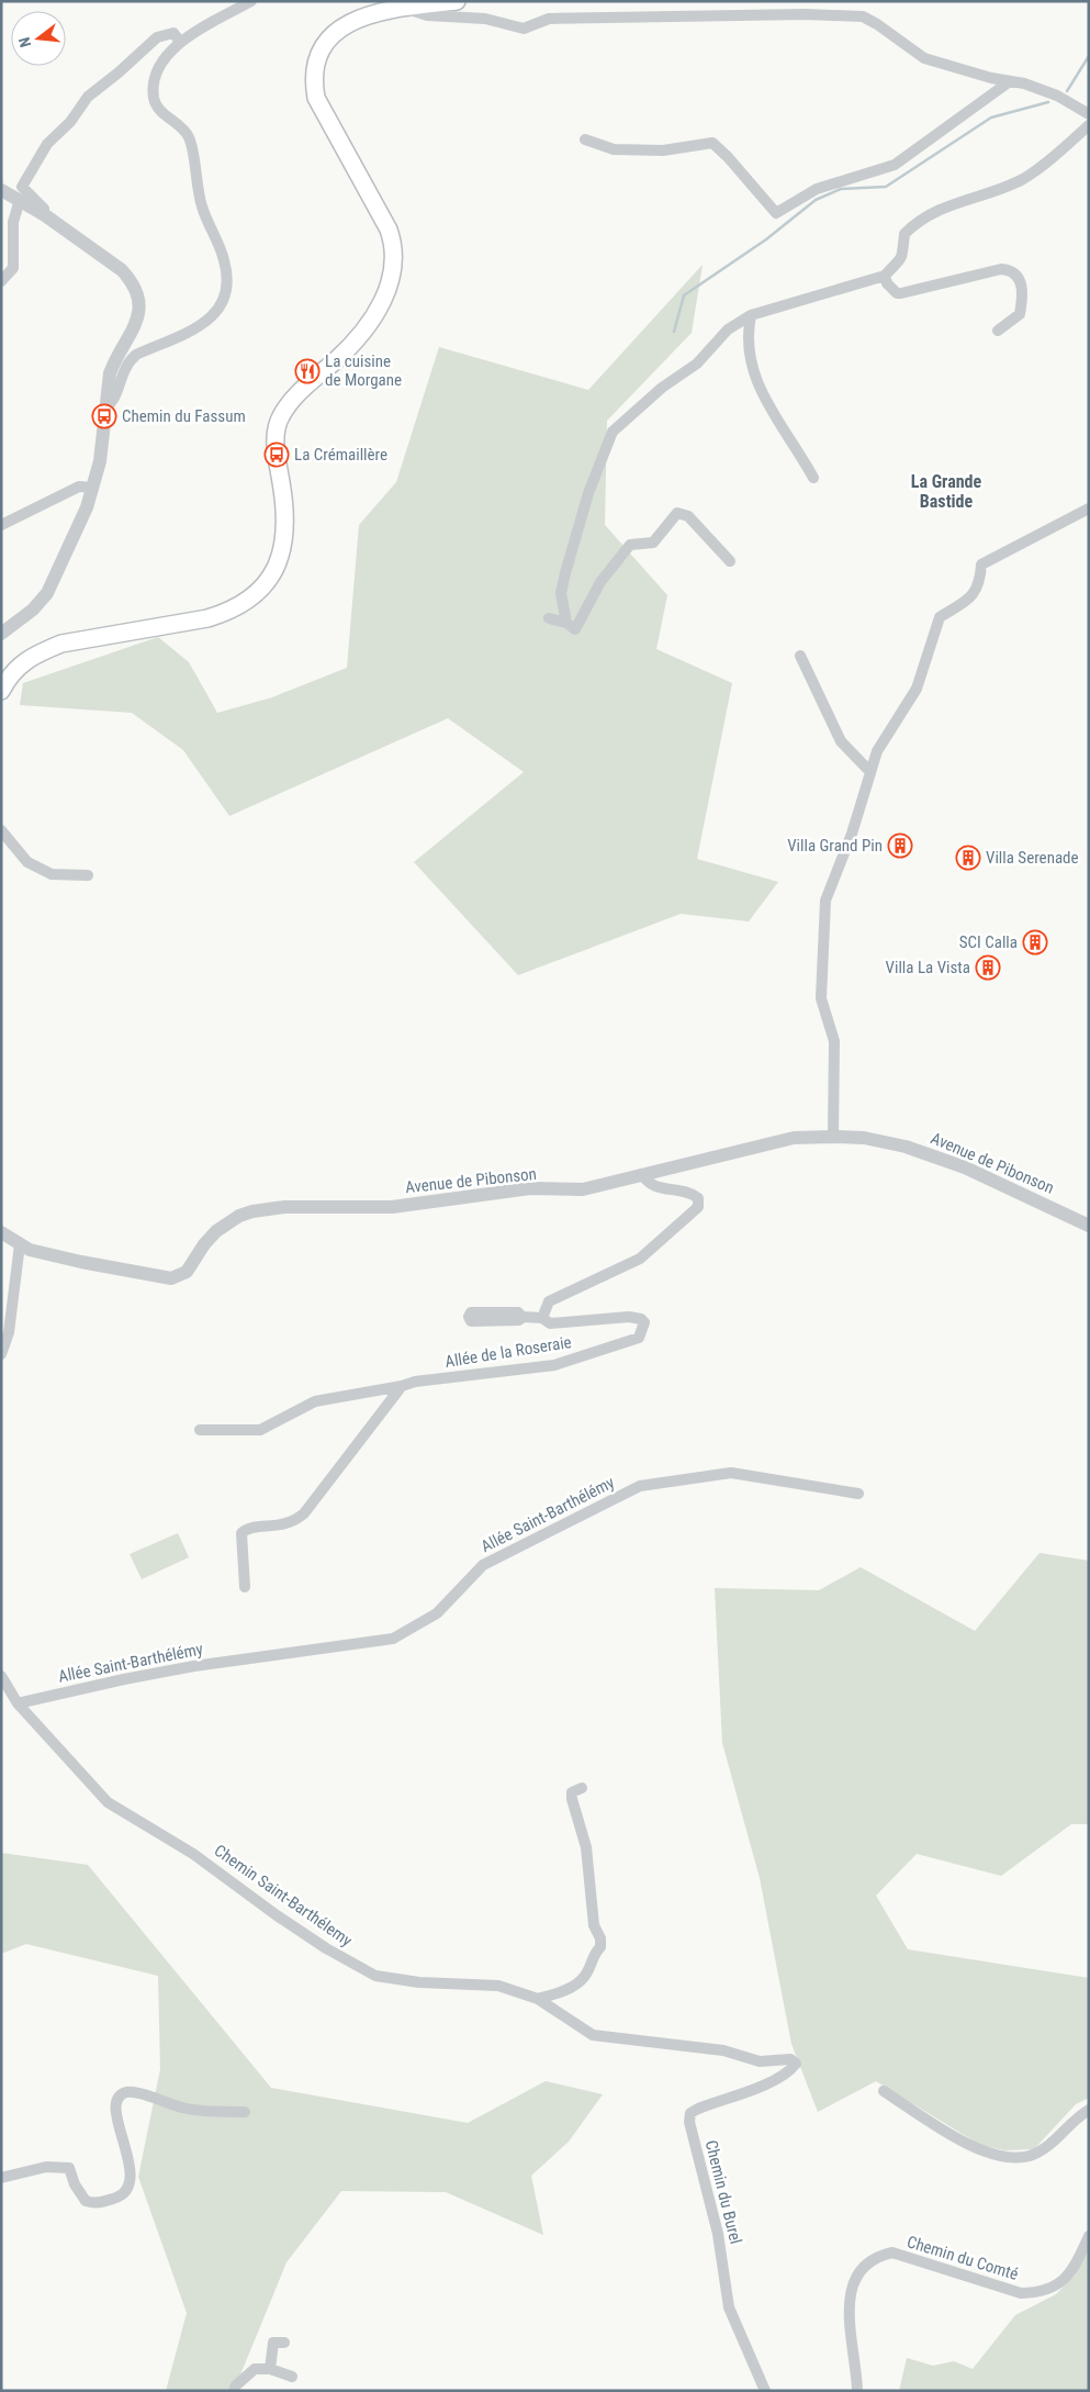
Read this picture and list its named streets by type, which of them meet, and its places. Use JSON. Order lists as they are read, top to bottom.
{
  "streets": {
    "street": [
      "Avenue de Pibonson",
      "Allée de la Roseraie",
      "Allée Saint-Barthélémy",
      "Chemin Saint-Barthélemy",
      "Chemin du Burel",
      "Chemin du Comté"
    ]
  },
  "crossings": [
    ["Avenue de Pibonson", "Allée de la Roseraie"],
    ["Allée Saint-Barthélémy", "Chemin Saint-Barthélemy"],
    ["Chemin Saint-Barthélemy", "Chemin du Burel"]
  ],
  "districts": ["La Grande Bastide"],
  "places": {
    "restaurant": ["La cuisine de Morgane"],
    "bus stop": ["Chemin du Fassum", "La Crémaillère"],
    "building": [
      "Villa Grand Pin",
      "Villa Serenade",
      "SCI Calla",
      "Villa La Vista"
    ]
  },
  "north": "left"
}
